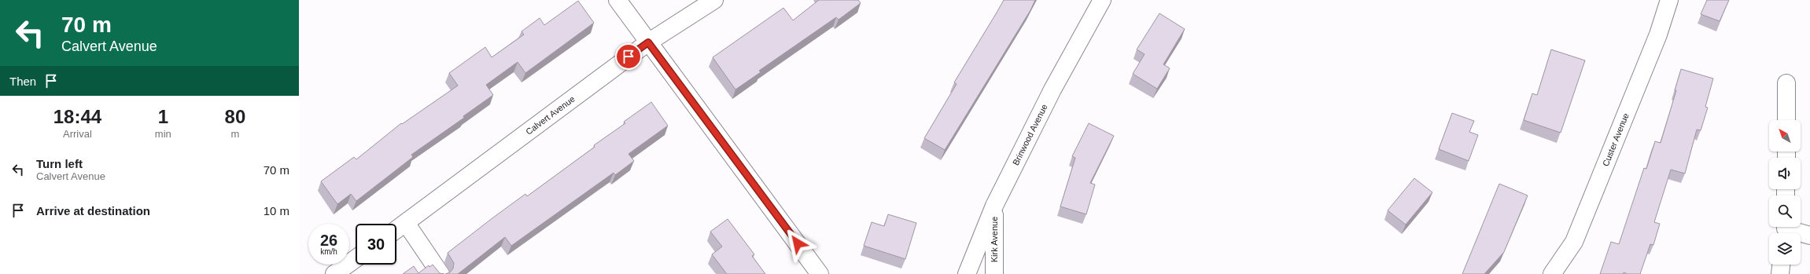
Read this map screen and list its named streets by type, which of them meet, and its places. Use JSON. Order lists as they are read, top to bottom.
{
  "streets": {
    "street": [
      "Calvert Avenue",
      "Brinwood Avenue",
      "Custer Avenue",
      "Kirk Avenue"
    ]
  },
  "crossings": [
    ["Brinwood Avenue", "Kirk Avenue"]
  ],
  "north": "top left",
  "page": {
    "turn": ["70 m", "Calvert Avenue"],
    "then": "Then",
    "eta": [
      "18:44",
      "Arrival",
      "1",
      "min",
      "80",
      "m"
    ],
    "list": [
      {
        "name": "Turn left",
        "note": "Calvert Avenue",
        "value": "70 m"
      },
      {
        "name": "Arrive at destination",
        "value": "10 m"
      }
    ],
    "speed": "26 km/h",
    "limit": "30"
  }
}
